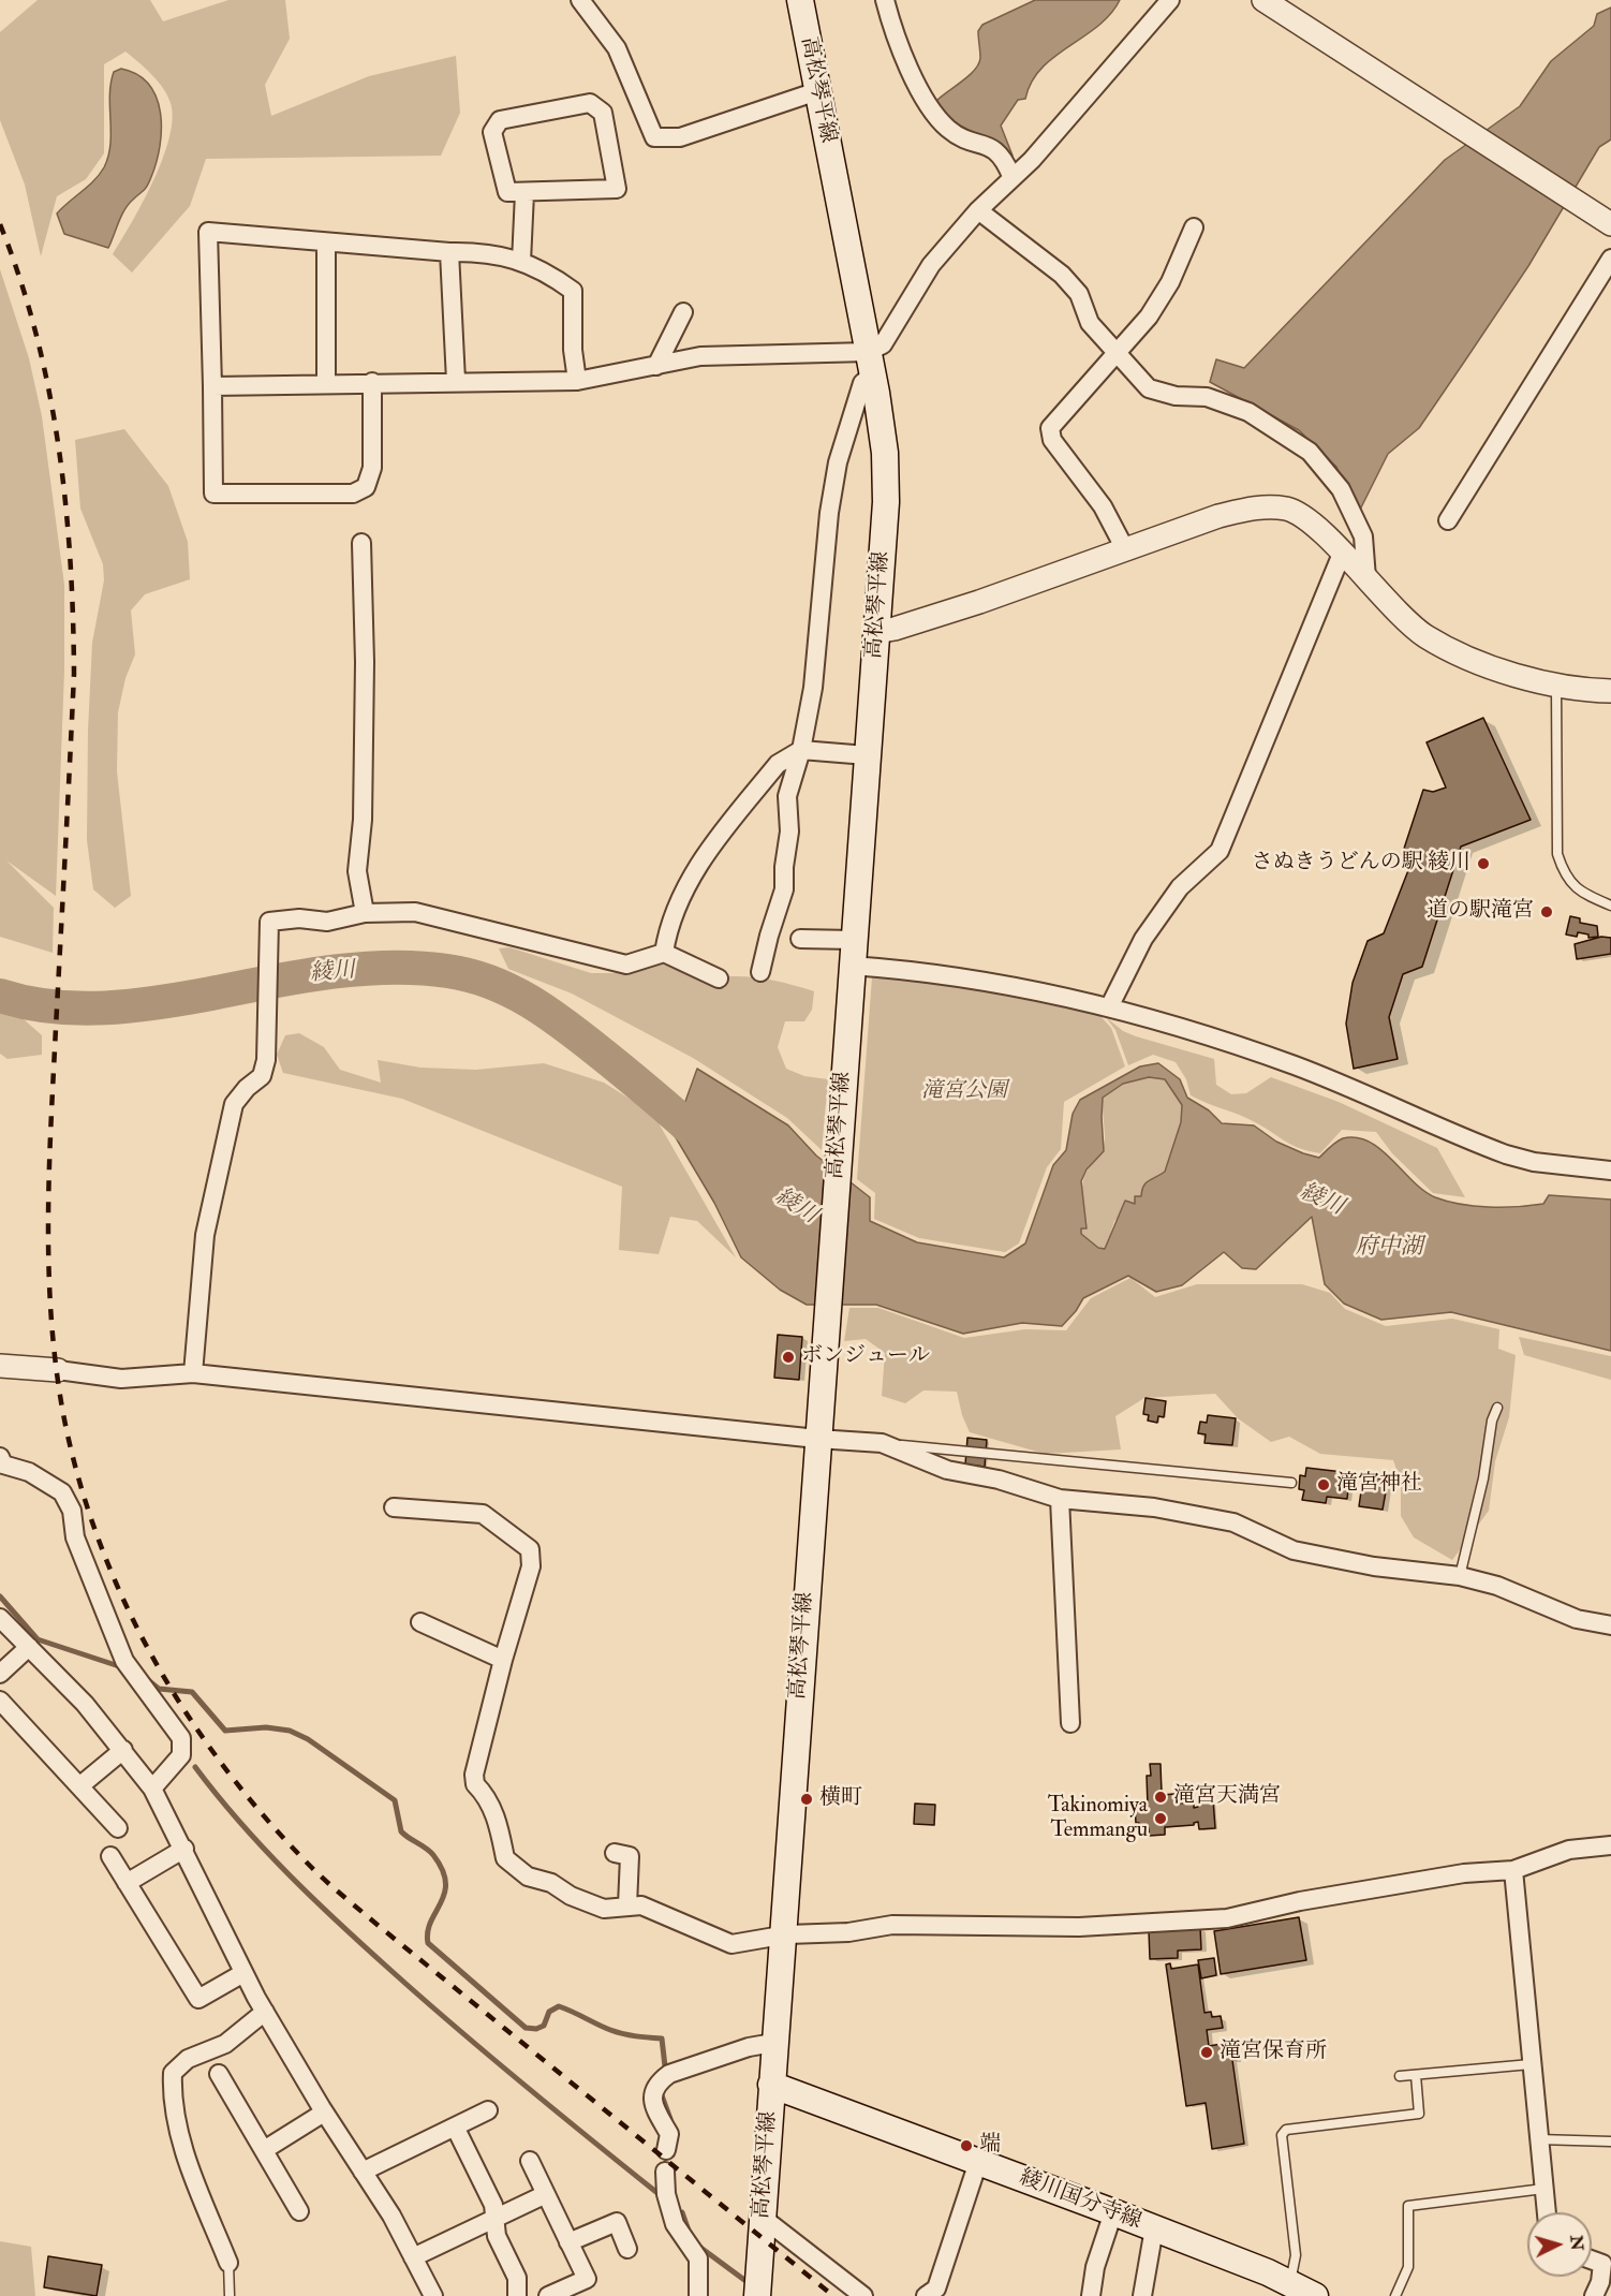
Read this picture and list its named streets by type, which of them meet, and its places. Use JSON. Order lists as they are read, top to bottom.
{
  "streets": {
    "main road": ["高松琴平線", "綾川国分寺線"]
  },
  "crossings": [
    ["高松琴平線", "綾川国分寺線"]
  ],
  "water": ["綾川", "府中湖"],
  "parks": ["滝宮公園"],
  "places": [
    "さぬきうどんの駅 綾川",
    "道の駅滝宮",
    "ボンジュール",
    "滝宮神社",
    "滝宮天満宮",
    "横町",
    "Takinomiya Temmangu",
    "滝宮保育所",
    "端"
  ],
  "north": "right"
}
